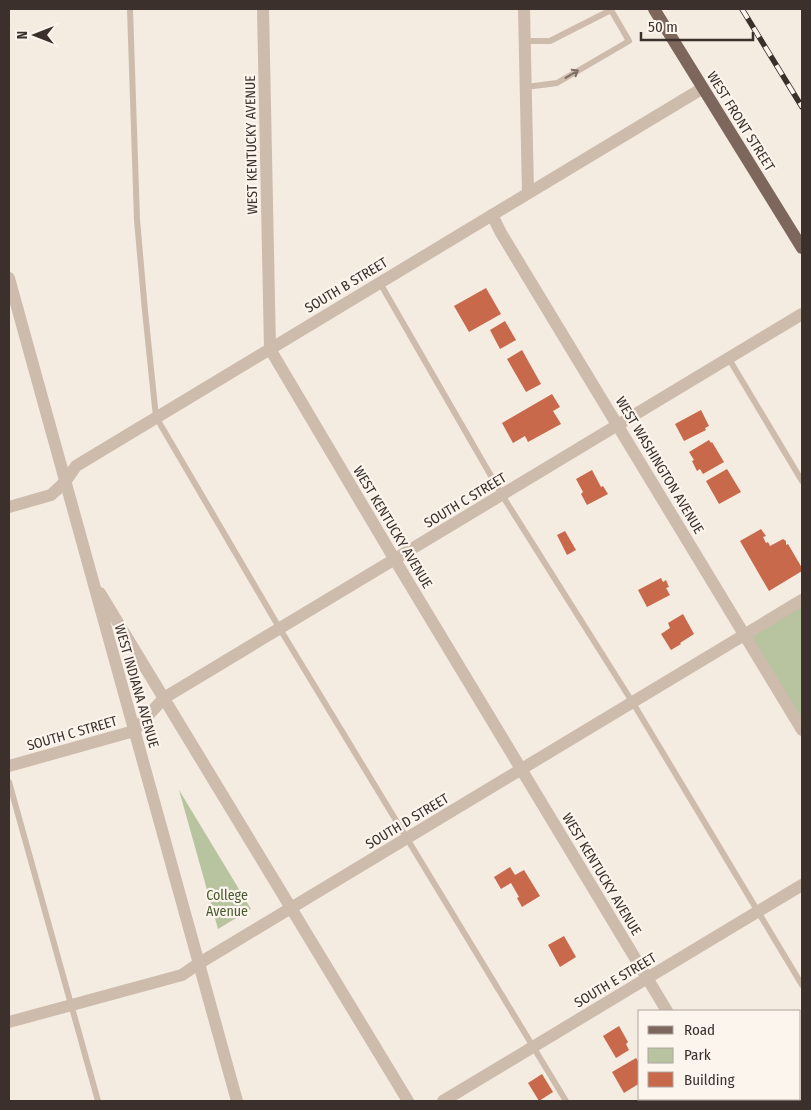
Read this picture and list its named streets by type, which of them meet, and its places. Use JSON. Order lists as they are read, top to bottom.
{
  "streets": {
    "main road": ["WEST FRONT STREET"],
    "street": [
      "WEST KENTUCKY AVENUE",
      "SOUTH B STREET",
      "WEST WASHINGTON AVENUE",
      "SOUTH C STREET",
      "WEST INDIANA AVENUE",
      "SOUTH D STREET",
      "SOUTH E STREET"
    ]
  },
  "crossings": [
    ["WEST FRONT STREET", "SOUTH B STREET"],
    ["WEST KENTUCKY AVENUE", "SOUTH B STREET"],
    ["WEST KENTUCKY AVENUE", "SOUTH C STREET"],
    ["WEST KENTUCKY AVENUE", "SOUTH D STREET"],
    ["WEST KENTUCKY AVENUE", "SOUTH E STREET"],
    ["SOUTH B STREET", "WEST WASHINGTON AVENUE"],
    ["SOUTH B STREET", "WEST INDIANA AVENUE"],
    ["WEST WASHINGTON AVENUE", "SOUTH C STREET"],
    ["WEST WASHINGTON AVENUE", "SOUTH D STREET"],
    ["SOUTH C STREET", "WEST INDIANA AVENUE"],
    ["WEST INDIANA AVENUE", "SOUTH D STREET"]
  ],
  "parks": ["College Avenue"],
  "legend": ["Road", "Park", "Building"],
  "scale_bar": "50 m",
  "north": "left"
}
